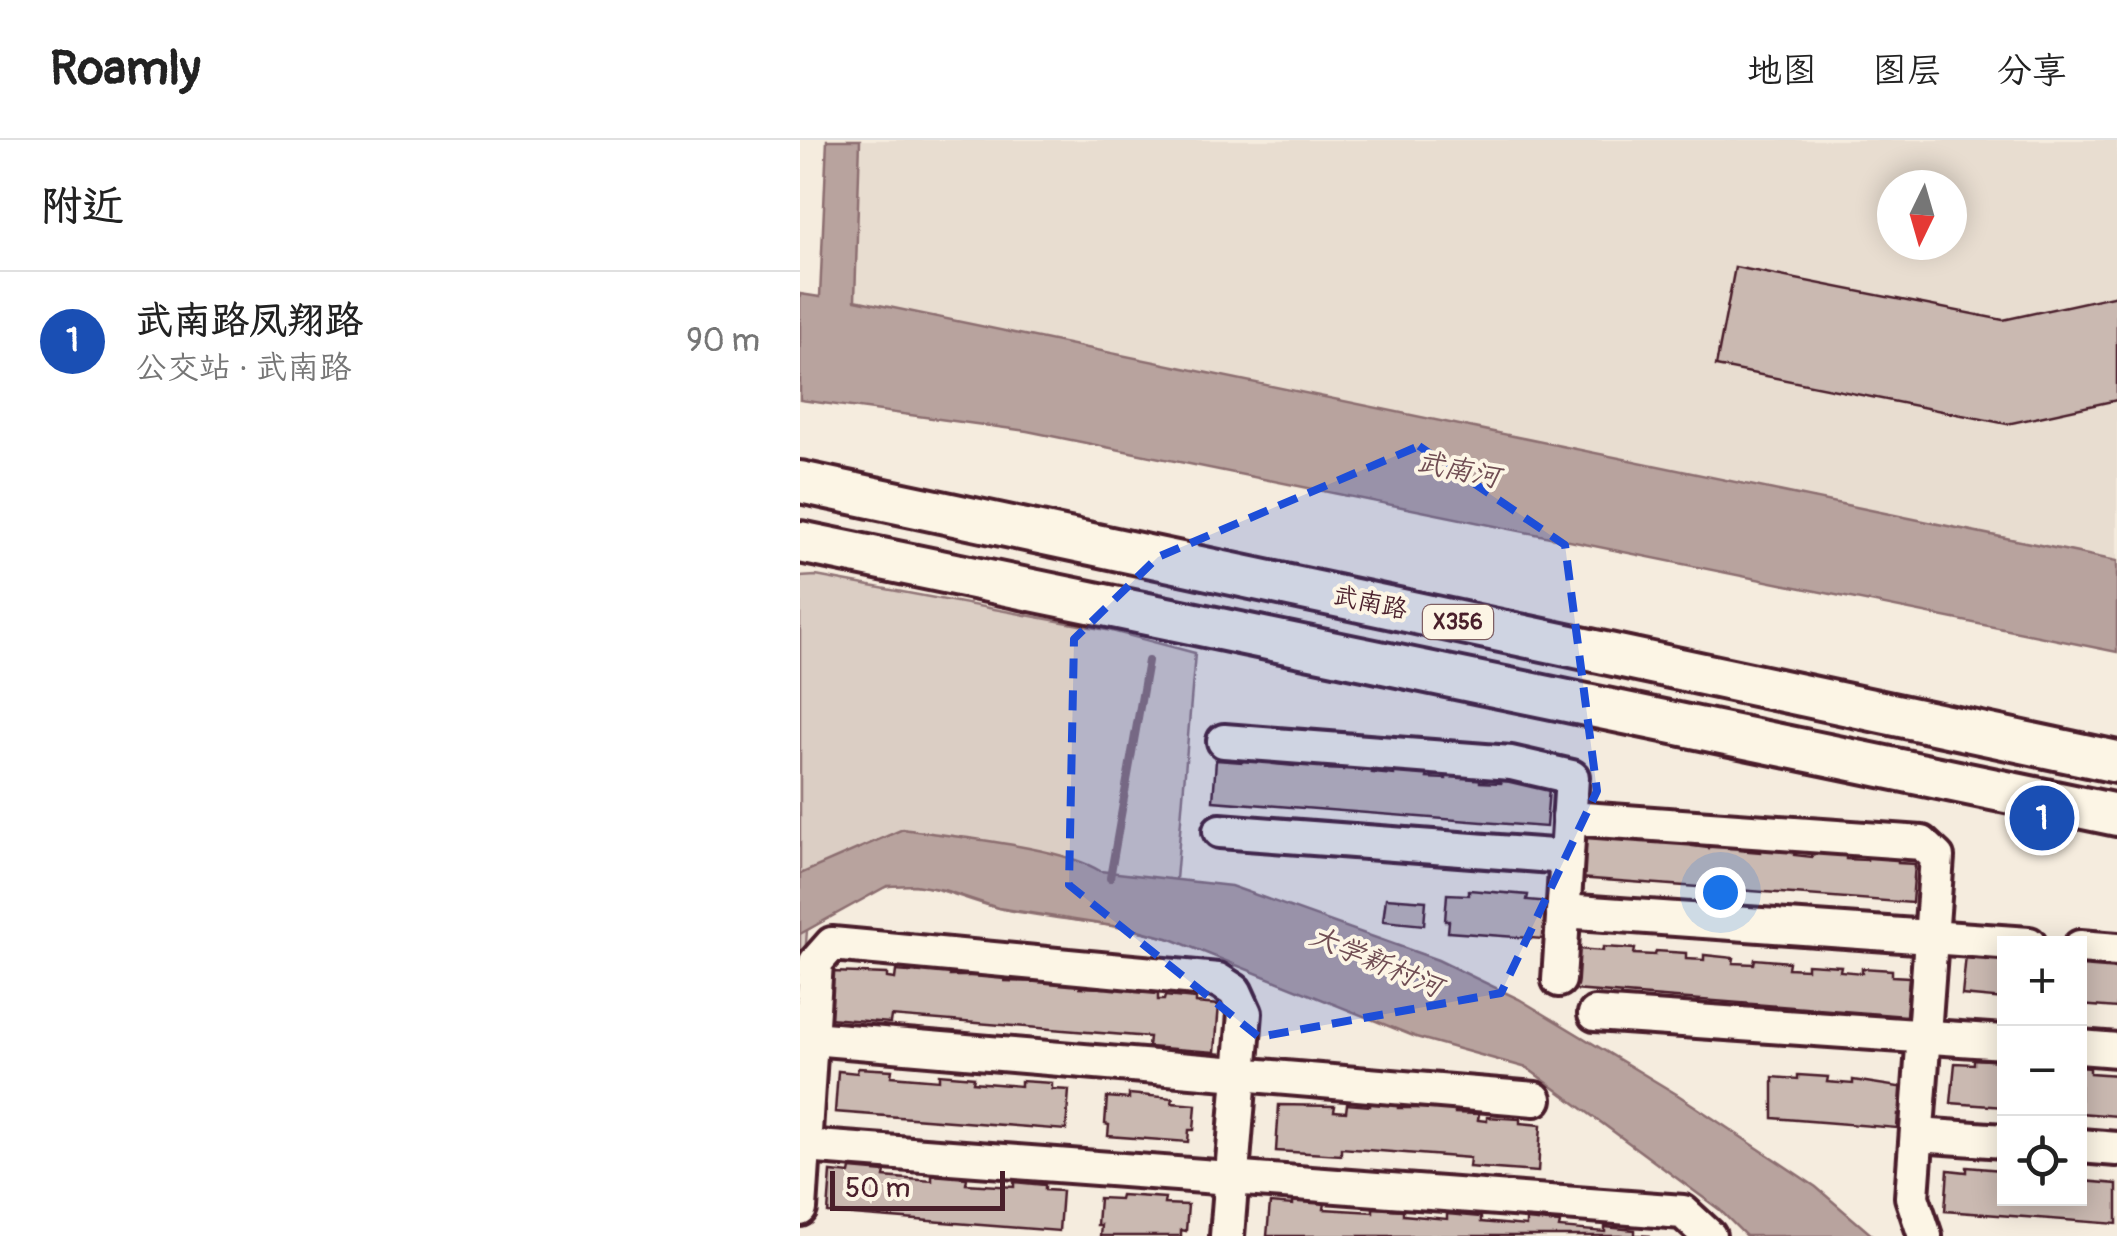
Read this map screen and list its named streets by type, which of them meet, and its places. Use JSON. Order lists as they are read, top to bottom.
{
  "streets": {
    "main road": ["武南路", "X356"]
  },
  "water": ["武南河", "大学新村河"],
  "scale_bar": "50 m",
  "north": "bottom",
  "page": {
    "header": "Roamly",
    "nav": ["地图", "图层", "分享"],
    "heading": "附近",
    "list": [
      {
        "mark": "1",
        "name": "武南路凤翔路",
        "note": "公交站 · 武南路",
        "value": "90 m"
      }
    ],
    "pins": "1",
    "map_buttons": ["+", "−"],
    "scale": "50 m"
  }
}
